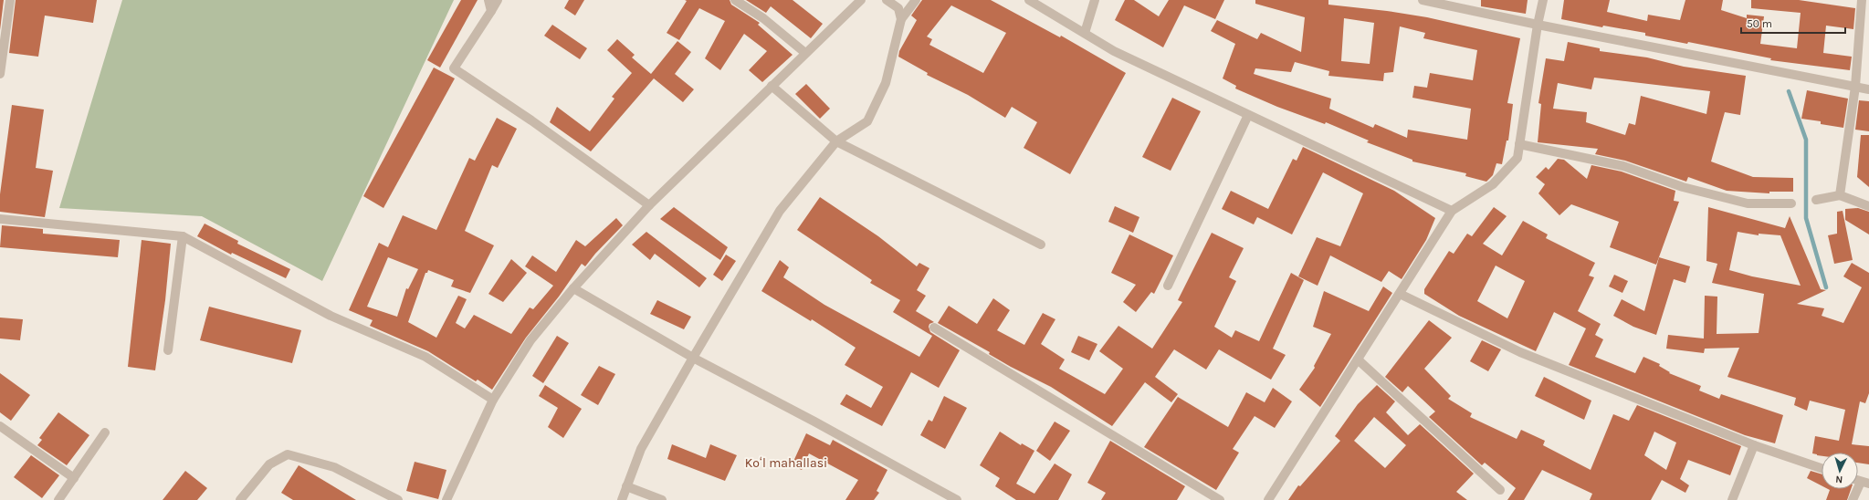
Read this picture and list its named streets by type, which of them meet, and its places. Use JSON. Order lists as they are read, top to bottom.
{
  "districts": ["Koʻl mahallasi"],
  "scale_bar": "50 m",
  "north": "bottom"
}
